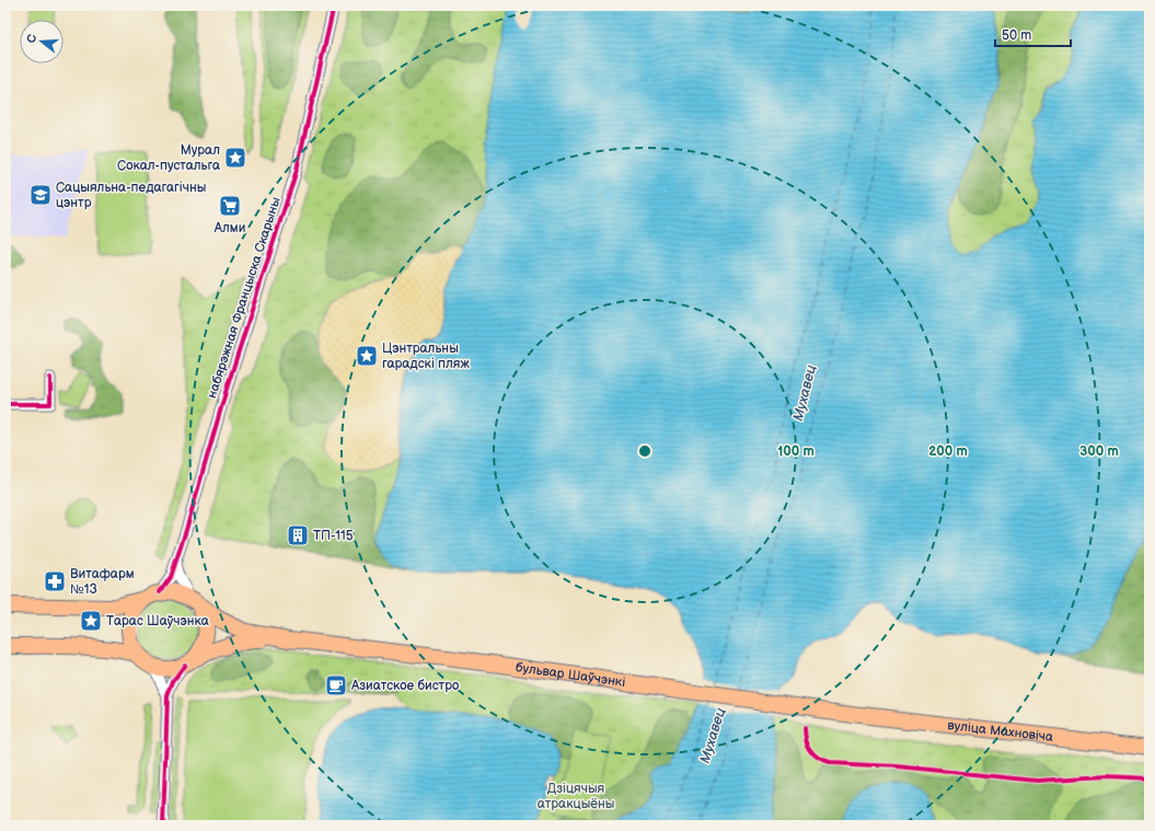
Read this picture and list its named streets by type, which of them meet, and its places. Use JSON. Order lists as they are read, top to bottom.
{
  "streets": {
    "main road": ["бульвар Шаўчэнкі", "вуліца Махновіча"],
    "street": ["набярэжная Францыска Скарыны"]
  },
  "crossings": [
    ["набярэжная Францыска Скарыны", "бульвар Шаўчэнкі"],
    ["бульвар Шаўчэнкі", "вуліца Махновіча"]
  ],
  "water": ["Мухавец"],
  "parks": ["Дзіцячыя атракцыёны"],
  "places": {
    "place": ["Мурал Сокал-пустальга", "Цэнтральны гарадскі пляж", "Тарас Шаўчэнка"],
    "school or university": ["Сацыяльна-педагагічны цэнтр"],
    "supermarket": ["Алми"],
    "building": ["ТП-115"],
    "pharmacy": ["Витафарм №13"],
    "cafe": ["Азиатское бистро"]
  },
  "scale_bar": "50 m",
  "north": "left",
  "rings": ["100 m", "200 m", "300 m"]
}
